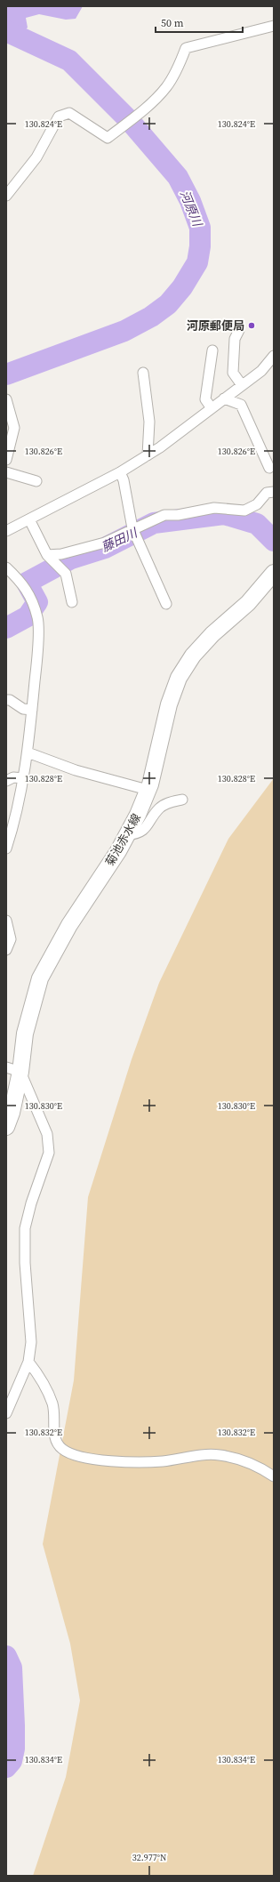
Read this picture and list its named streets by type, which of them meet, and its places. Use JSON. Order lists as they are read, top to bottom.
{
  "streets": {
    "main road": ["菊池赤水線"]
  },
  "water": ["河原川", "藤田川"],
  "places": ["河原郵便局"],
  "scale_bar": "50 m",
  "coordinates": [
    "130.824°E",
    "130.826°E",
    "130.828°E",
    "130.830°E",
    "130.832°E",
    "130.834°E",
    "32.977°N"
  ]
}
